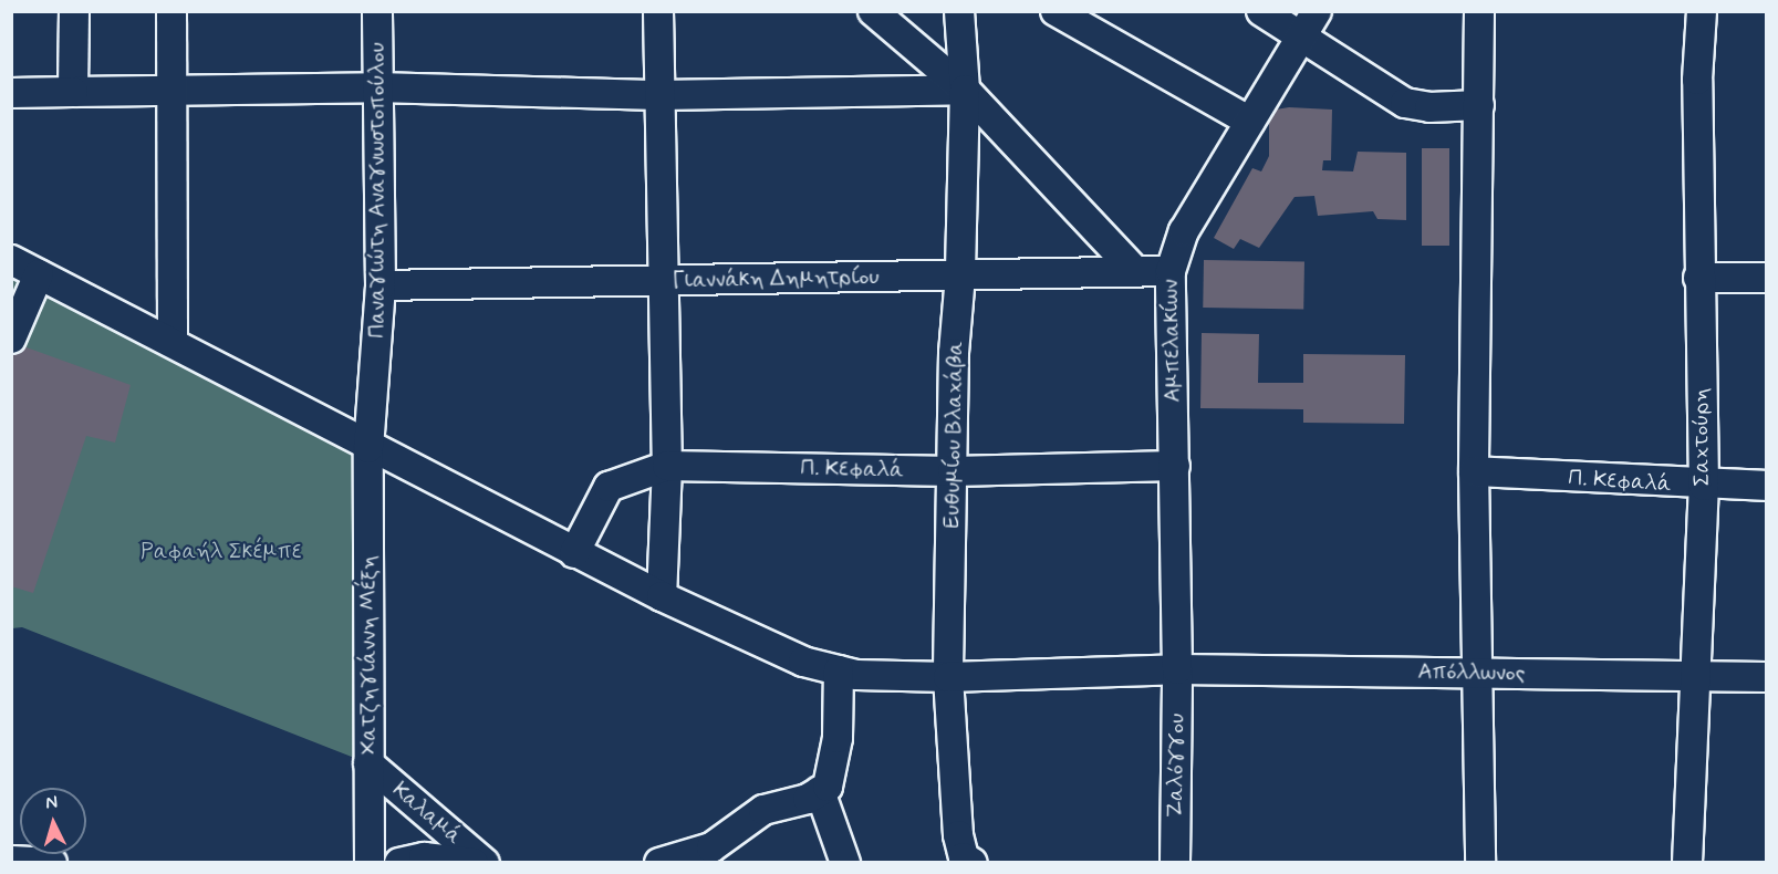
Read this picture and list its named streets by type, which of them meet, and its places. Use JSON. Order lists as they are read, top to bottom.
{
  "streets": {
    "street": [
      "Παναγιώτη Αναγνωστοπούλου",
      "Γιαννάκη Δημητρίου",
      "Αμπελακίων",
      "Ευθυμίου Βλαχάβα",
      "Σαχτούρη",
      "Π. Κεφαλά",
      "Χατζηγιάννη Μέξη",
      "Απόλλωνος",
      "Ζαλόγγου",
      "Καλαμά"
    ]
  },
  "crossings": [
    ["Παναγιώτη Αναγνωστοπούλου", "Γιαννάκη Δημητρίου"],
    ["Παναγιώτη Αναγνωστοπούλου", "Χατζηγιάννη Μέξη"],
    ["Παναγιώτη Αναγνωστοπούλου", "Απόλλωνος"],
    ["Γιαννάκη Δημητρίου", "Αμπελακίων"],
    ["Γιαννάκη Δημητρίου", "Ευθυμίου Βλαχάβα"],
    ["Αμπελακίων", "Π. Κεφαλά"],
    ["Αμπελακίων", "Απόλλωνος"],
    ["Αμπελακίων", "Ζαλόγγου"],
    ["Ευθυμίου Βλαχάβα", "Π. Κεφαλά"],
    ["Ευθυμίου Βλαχάβα", "Απόλλωνος"],
    ["Σαχτούρη", "Π. Κεφαλά"],
    ["Σαχτούρη", "Απόλλωνος"],
    ["Π. Κεφαλά", "Απόλλωνος"],
    ["Χατζηγιάννη Μέξη", "Απόλλωνος"],
    ["Χατζηγιάννη Μέξη", "Καλαμά"],
    ["Απόλλωνος", "Ζαλόγγου"]
  ],
  "parks": ["Ραφαήλ Σκέμπε"],
  "north": "top"
}
